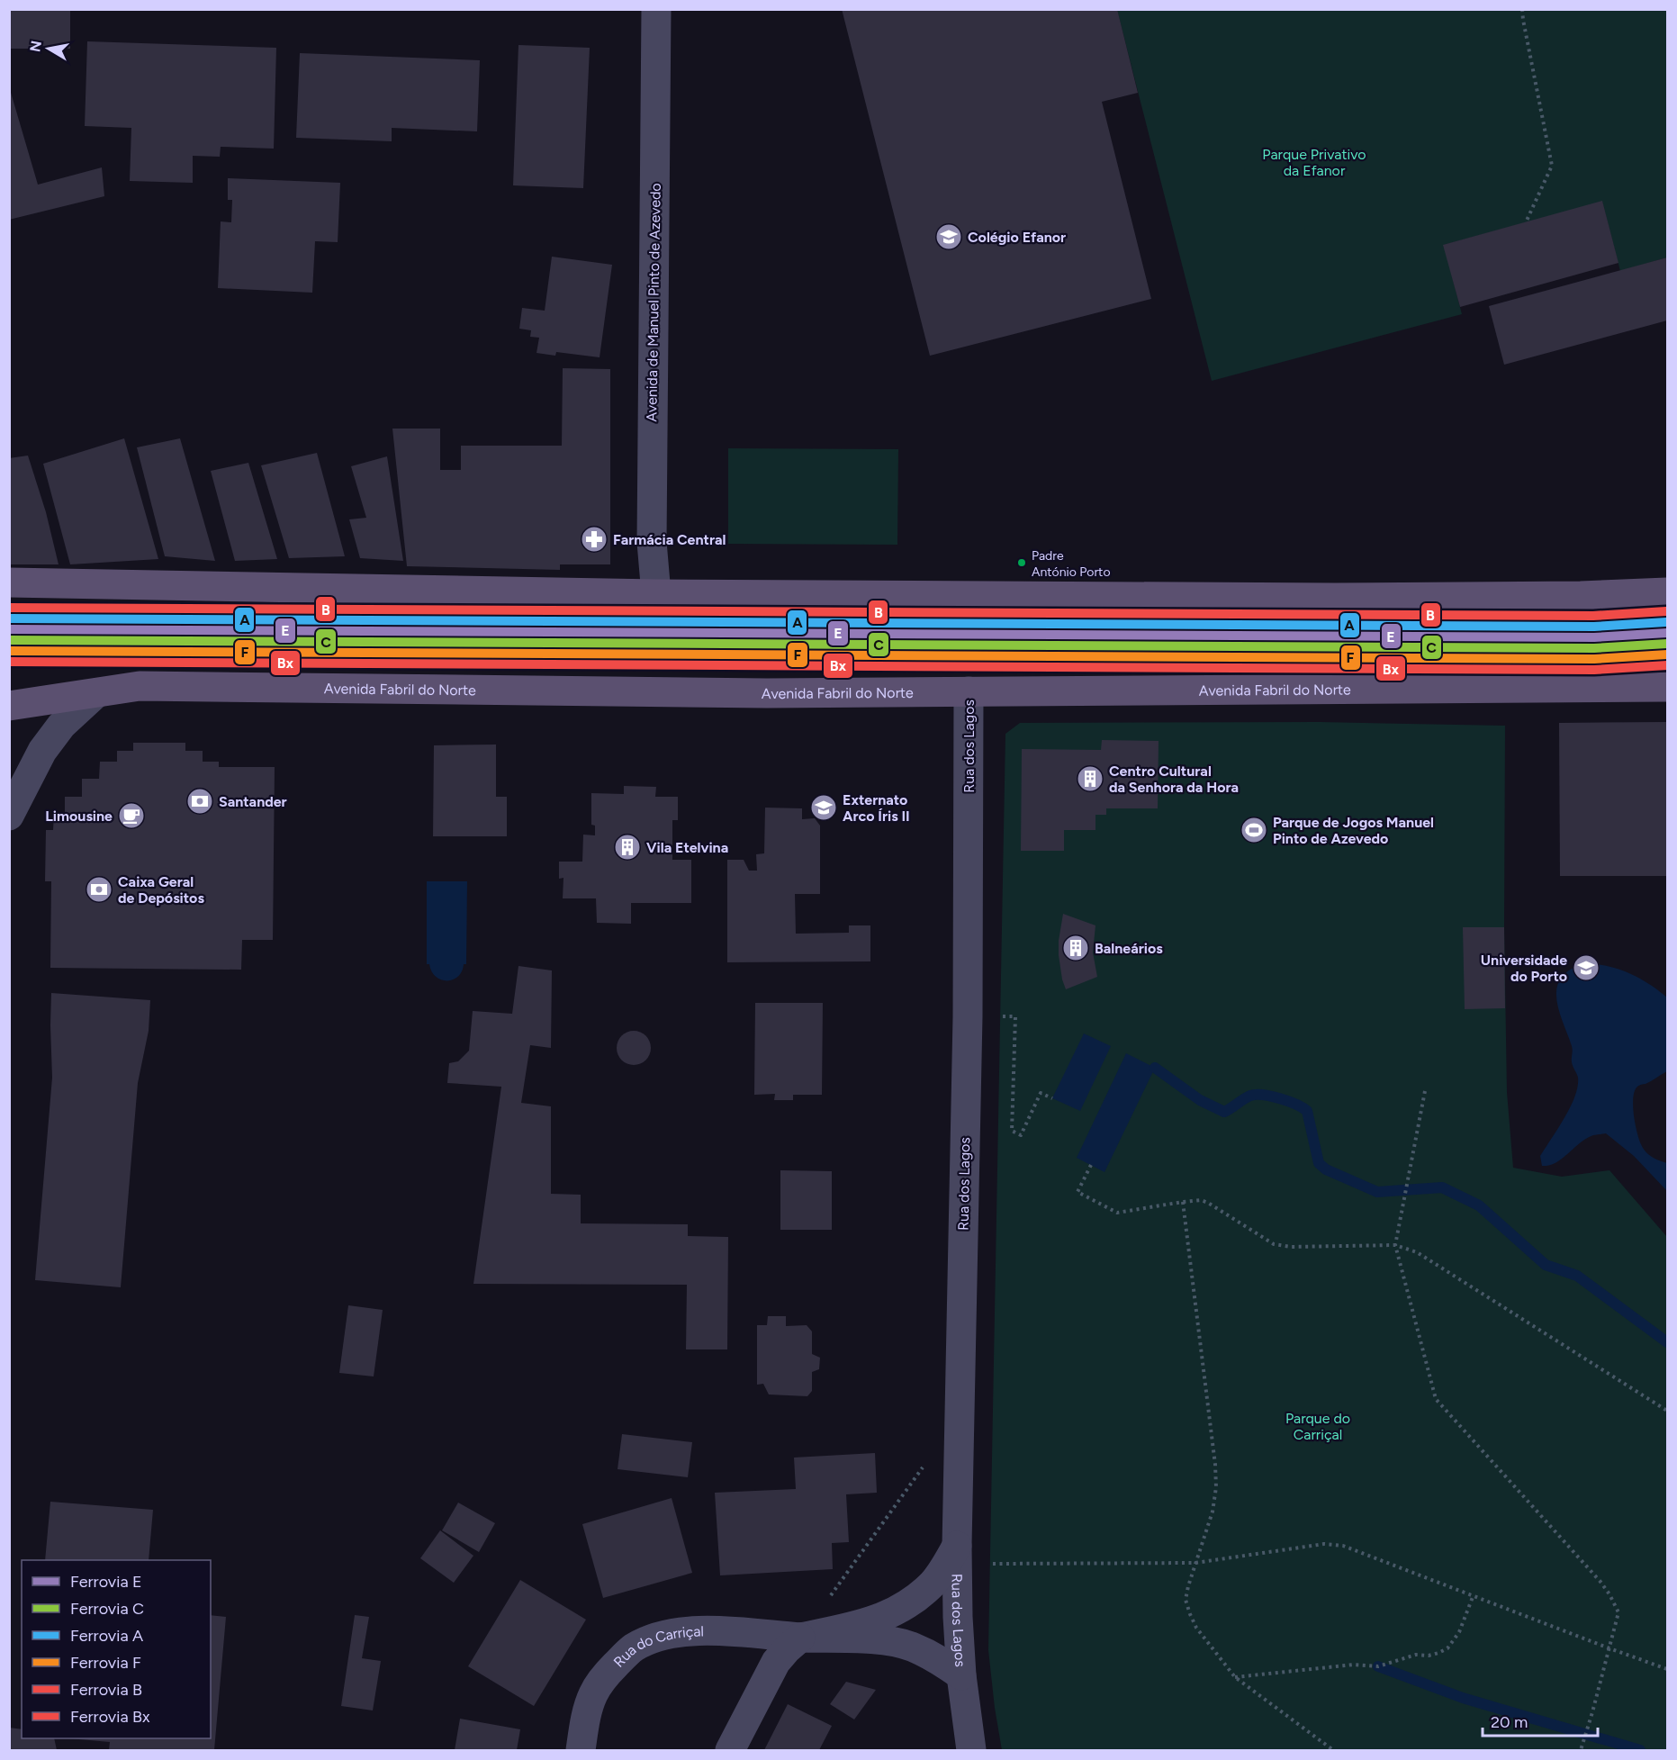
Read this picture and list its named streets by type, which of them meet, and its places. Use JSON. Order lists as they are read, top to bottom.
{
  "streets": {
    "main road": ["Avenida Fabril do Norte"],
    "street": ["Avenida de Manuel Pinto de Azevedo", "Rua dos Lagos", "Rua do Carriçal"]
  },
  "crossings": [
    ["Avenida Fabril do Norte", "Rua dos Lagos"],
    ["Rua dos Lagos", "Rua do Carriçal"]
  ],
  "parks": ["Parque Privativo da Efanor", "Parque do Carriçal"],
  "places": {
    "school or university": ["Colégio Efanor", "Externato Arco Íris II", "Universidade do Porto"],
    "pharmacy": ["Farmácia Central"],
    "other": ["Padre António Porto"],
    "building": ["Centro Cultural da Senhora da Hora", "Vila Etelvina", "Balneários"],
    "bank": ["Santander", "Caixa Geral de Depósitos"],
    "cafe": ["Limousine"],
    "sports": ["Parque de Jogos Manuel Pinto de Azevedo"]
  },
  "lines": [
    "rail line B",
    "rail line A",
    "rail line E",
    "rail line C",
    "rail line F",
    "rail line Bx"
  ],
  "legend": [
    "Ferrovia E",
    "Ferrovia C",
    "Ferrovia A",
    "Ferrovia F",
    "Ferrovia B",
    "Ferrovia Bx"
  ],
  "scale_bar": "20 m",
  "north": "left"
}
